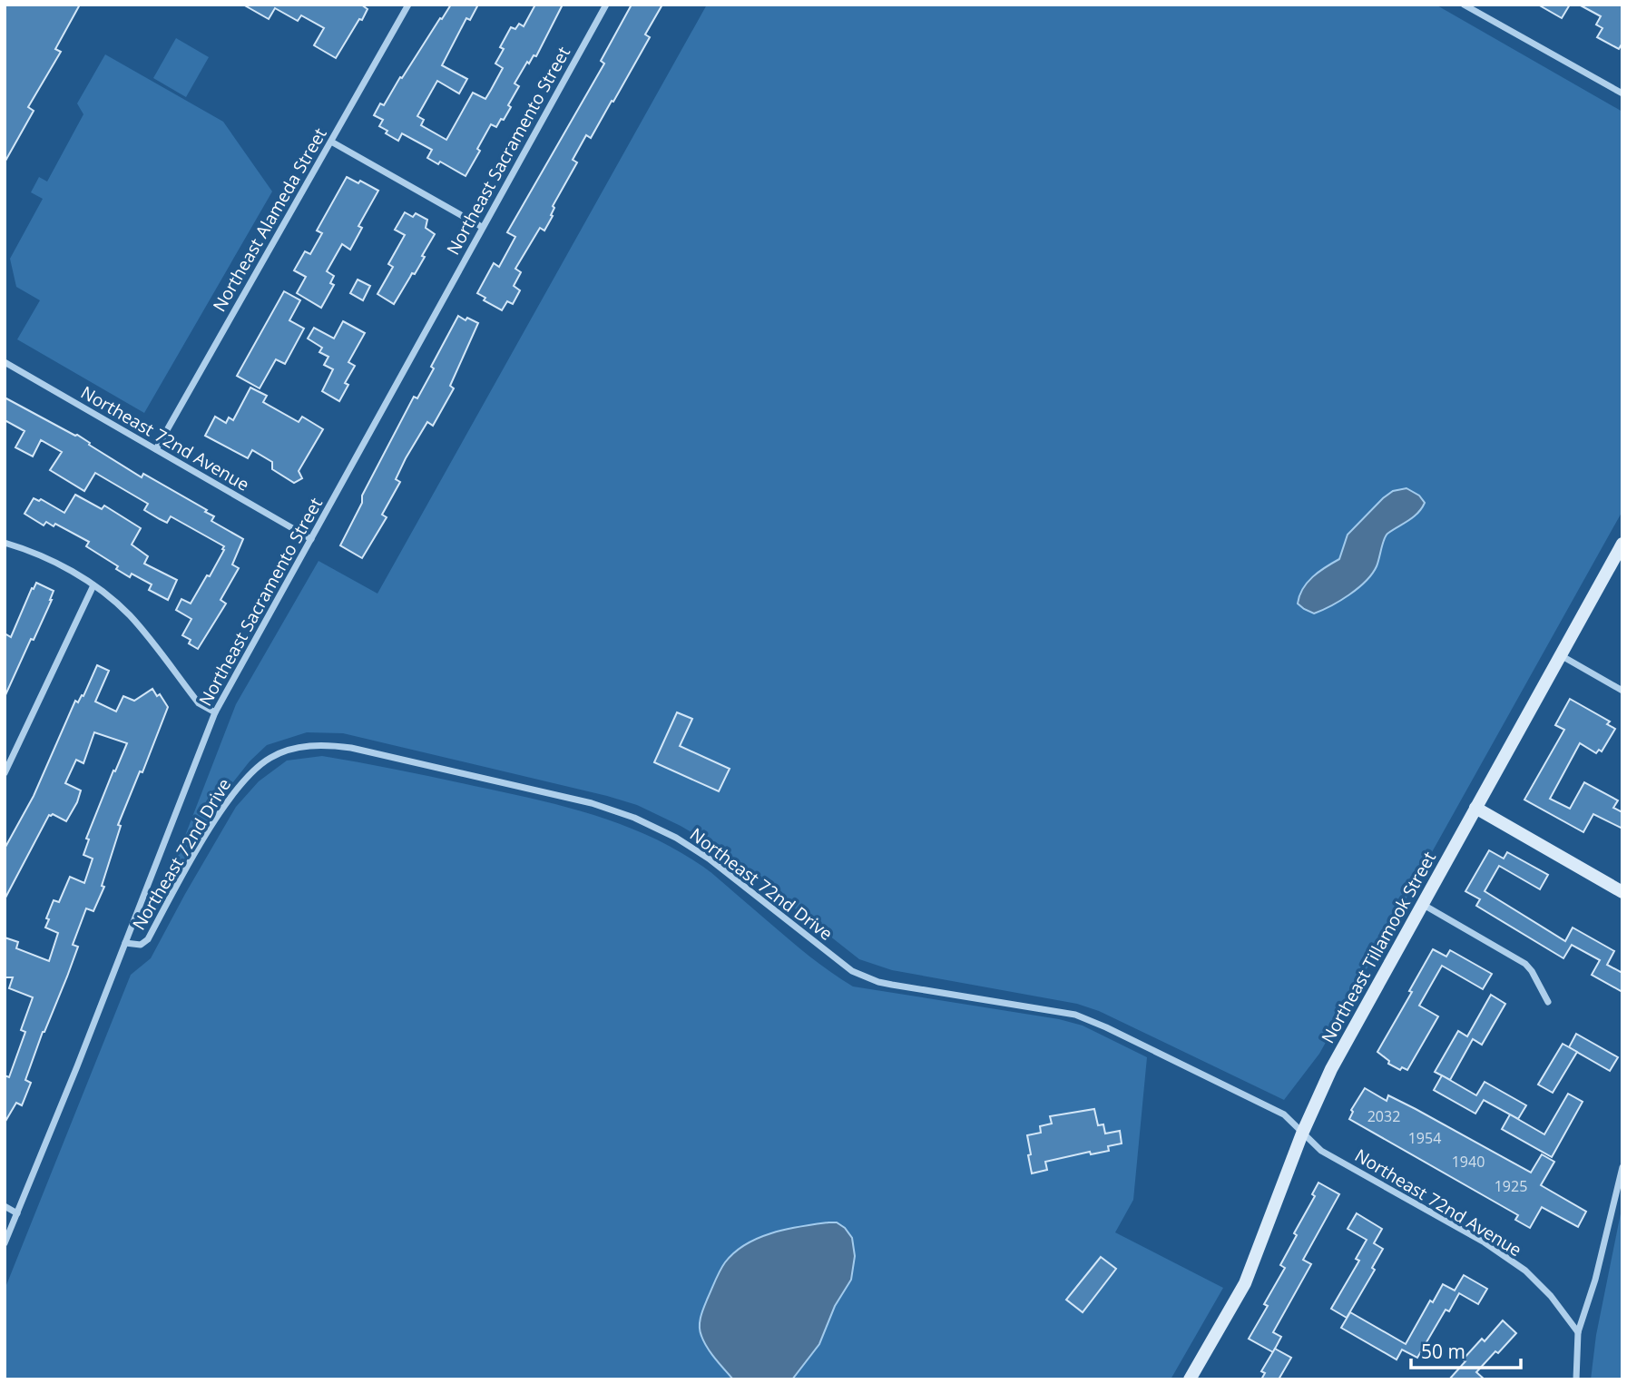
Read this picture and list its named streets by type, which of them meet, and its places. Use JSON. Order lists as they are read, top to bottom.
{
  "streets": {
    "street": [
      "Northeast Sacramento Street",
      "Northeast Alameda Street",
      "Northeast 72nd Avenue",
      "Northeast 72nd Drive",
      "Northeast Tillamook Street"
    ]
  },
  "crossings": [
    ["Northeast Sacramento Street", "Northeast 72nd Avenue"],
    ["Northeast Sacramento Street", "Northeast 72nd Drive"],
    ["Northeast Alameda Street", "Northeast 72nd Avenue"],
    ["Northeast 72nd Avenue", "Northeast 72nd Drive"],
    ["Northeast 72nd Avenue", "Northeast Tillamook Street"],
    ["Northeast 72nd Drive", "Northeast Tillamook Street"]
  ],
  "house_numbers": [
    "2032",
    "1954",
    "1940",
    "1925"
  ],
  "scale_bar": "50 m"
}
